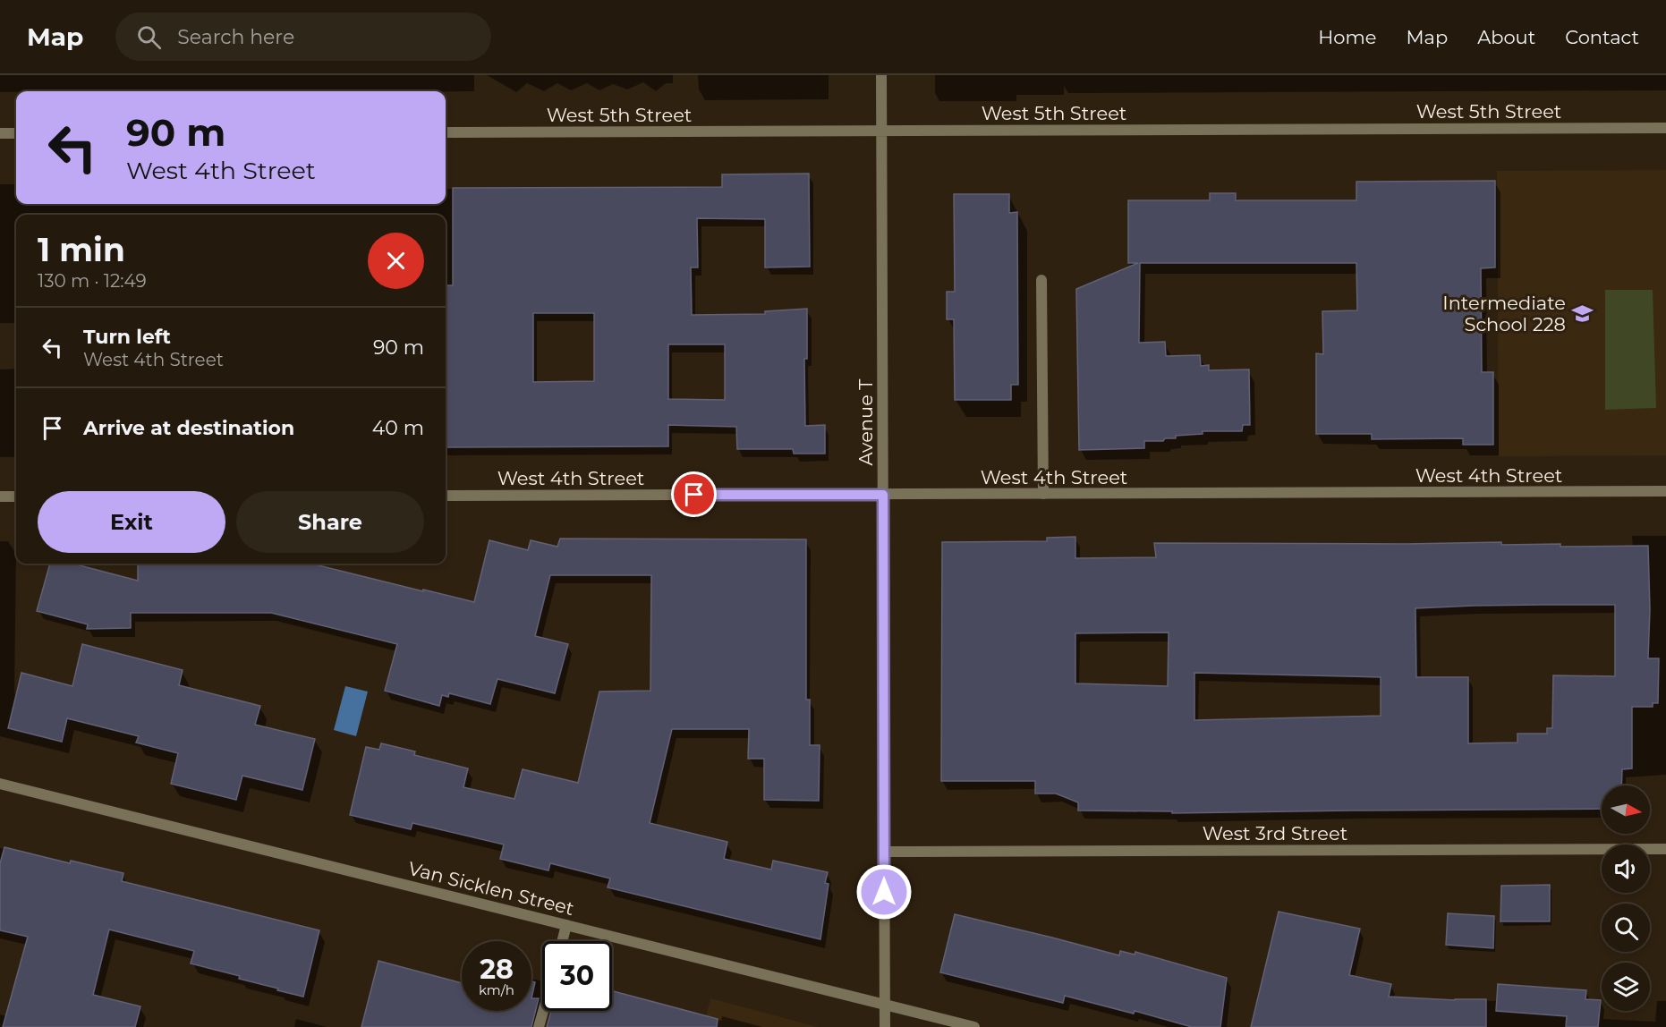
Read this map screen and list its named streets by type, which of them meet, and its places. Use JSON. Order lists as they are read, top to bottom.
{
  "streets": {
    "street": [
      "West 5th Street",
      "Avenue T",
      "West 4th Street",
      "West 3rd Street",
      "Van Sicklen Street"
    ]
  },
  "crossings": [
    ["West 5th Street", "Avenue T"],
    ["Avenue T", "West 4th Street"],
    ["Avenue T", "West 3rd Street"],
    ["Avenue T", "Van Sicklen Street"]
  ],
  "places": {
    "school or university": ["Intermediate School 228"]
  },
  "north": "right",
  "page": {
    "header": "Map",
    "search": "Search here",
    "nav": [
      "Home",
      "Map",
      "About",
      "Contact"
    ],
    "turn": ["90 m", "West 4th Street"],
    "heading": ["1 min", "130 m · 12:49"],
    "list": [
      {
        "name": "Turn left",
        "note": "West 4th Street",
        "value": "90 m"
      },
      {
        "name": "Arrive at destination",
        "value": "40 m"
      }
    ],
    "buttons": ["Exit", "Share"],
    "speed": "28 km/h",
    "limit": "30"
  }
}
